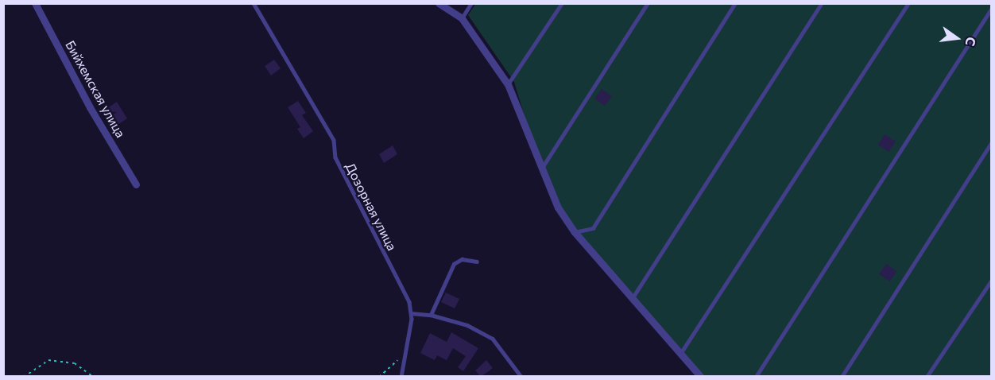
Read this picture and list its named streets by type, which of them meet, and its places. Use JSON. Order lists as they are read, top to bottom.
{
  "streets": {
    "street": ["Бийхемская улица"],
    "lane": ["Дозорная улица"]
  },
  "north": "right"
}
